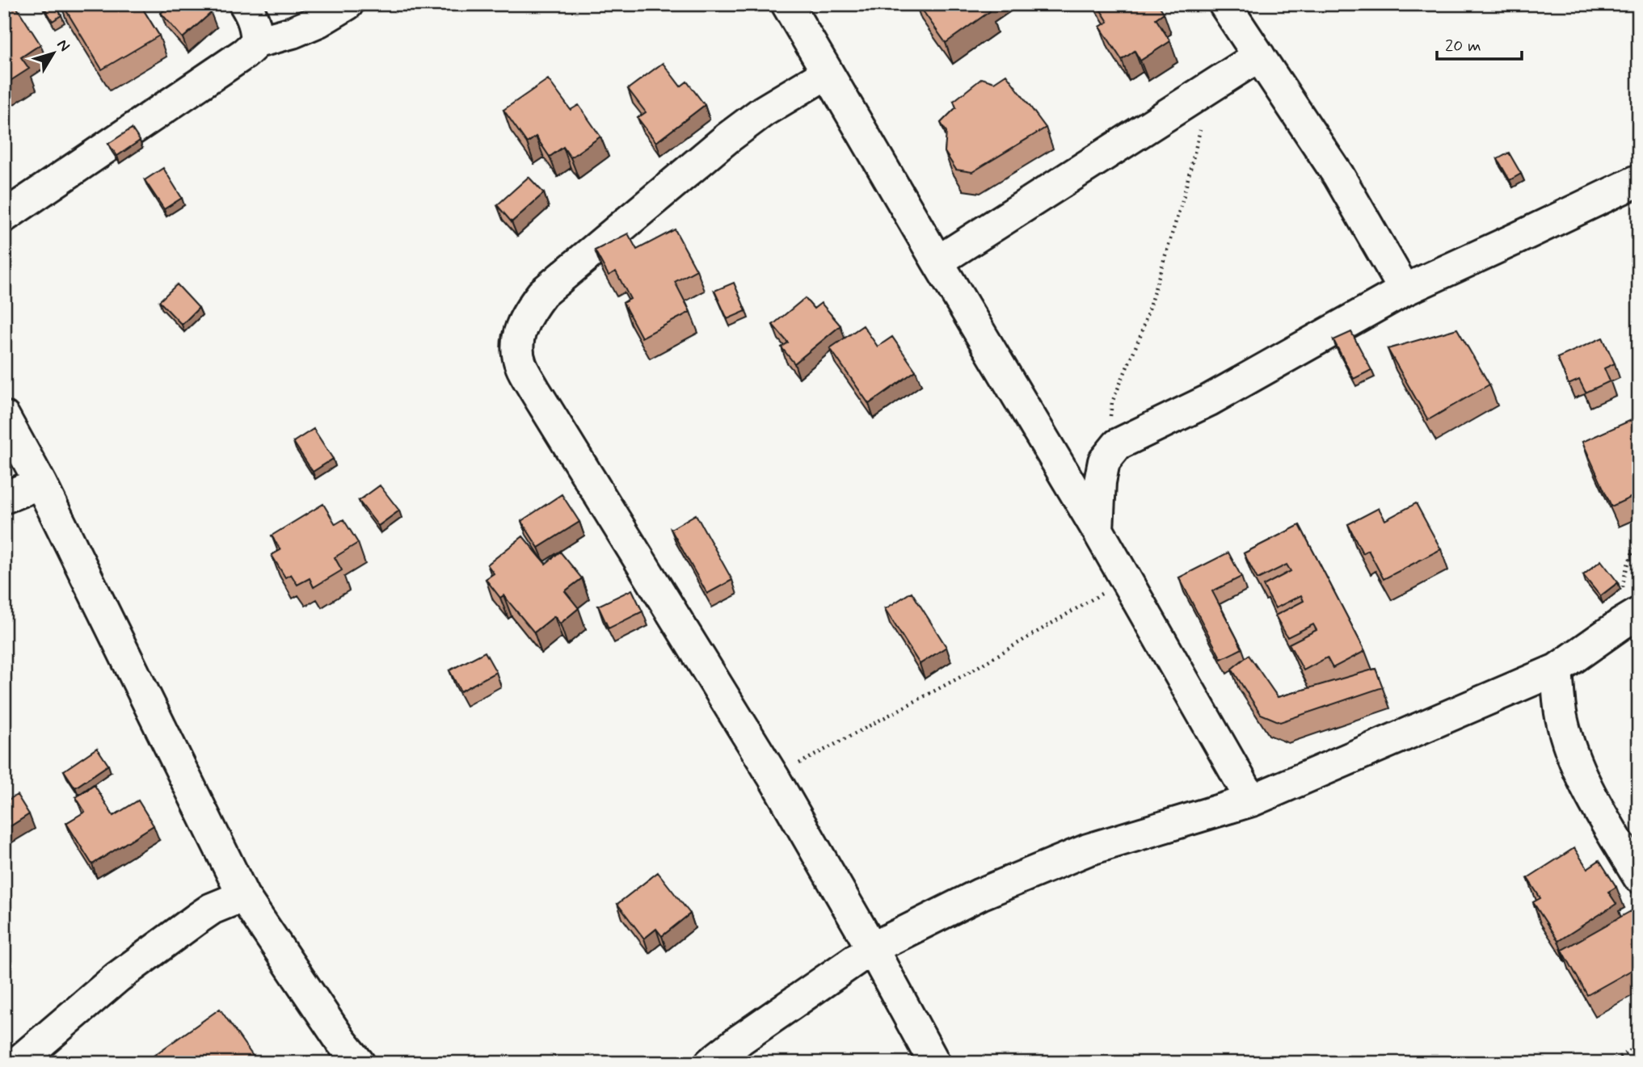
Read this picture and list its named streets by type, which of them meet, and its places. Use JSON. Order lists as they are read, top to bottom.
{
  "scale_bar": "20 m",
  "north": "top right"
}
